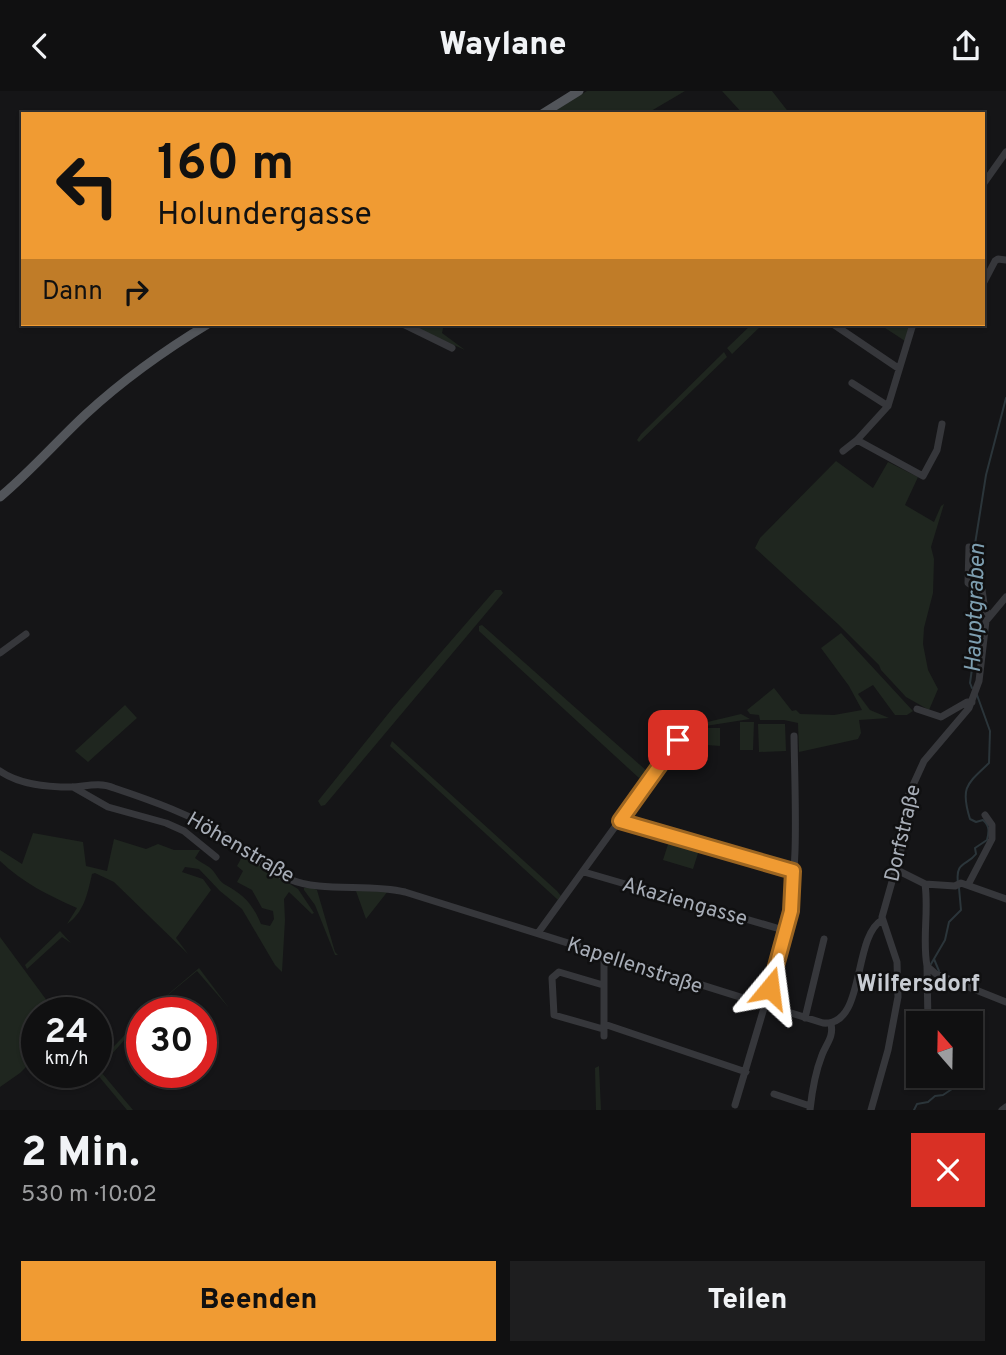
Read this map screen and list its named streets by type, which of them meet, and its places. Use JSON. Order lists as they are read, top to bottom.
{
  "streets": {
    "street": [
      "Dorfstraße",
      "Höhenstraße",
      "Akaziengasse",
      "Kapellenstraße"
    ]
  },
  "crossings": [
    ["Höhenstraße", "Kapellenstraße"]
  ],
  "districts": ["Wilfersdorf"],
  "water": ["Hauptgraben"],
  "north": "top",
  "page": {
    "header": "Waylane",
    "turn": ["160 m", "Holundergasse"],
    "then": "Dann",
    "speed": "24 km/h",
    "limit": "30",
    "heading": ["2 Min.", "530 m · 10:02"],
    "buttons": ["Beenden", "Teilen"]
  }
}
